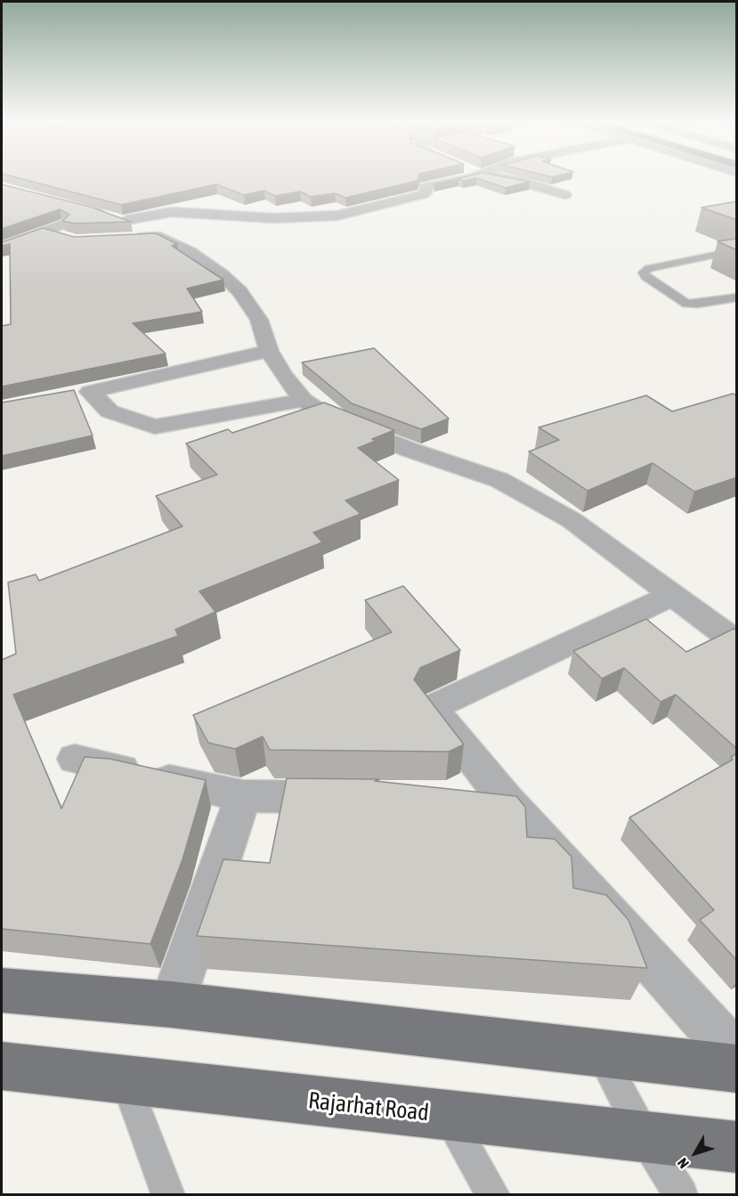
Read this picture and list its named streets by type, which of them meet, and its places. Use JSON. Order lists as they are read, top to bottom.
{
  "streets": {
    "main road": ["Rajarhat Road"]
  },
  "north": "bottom left"
}
